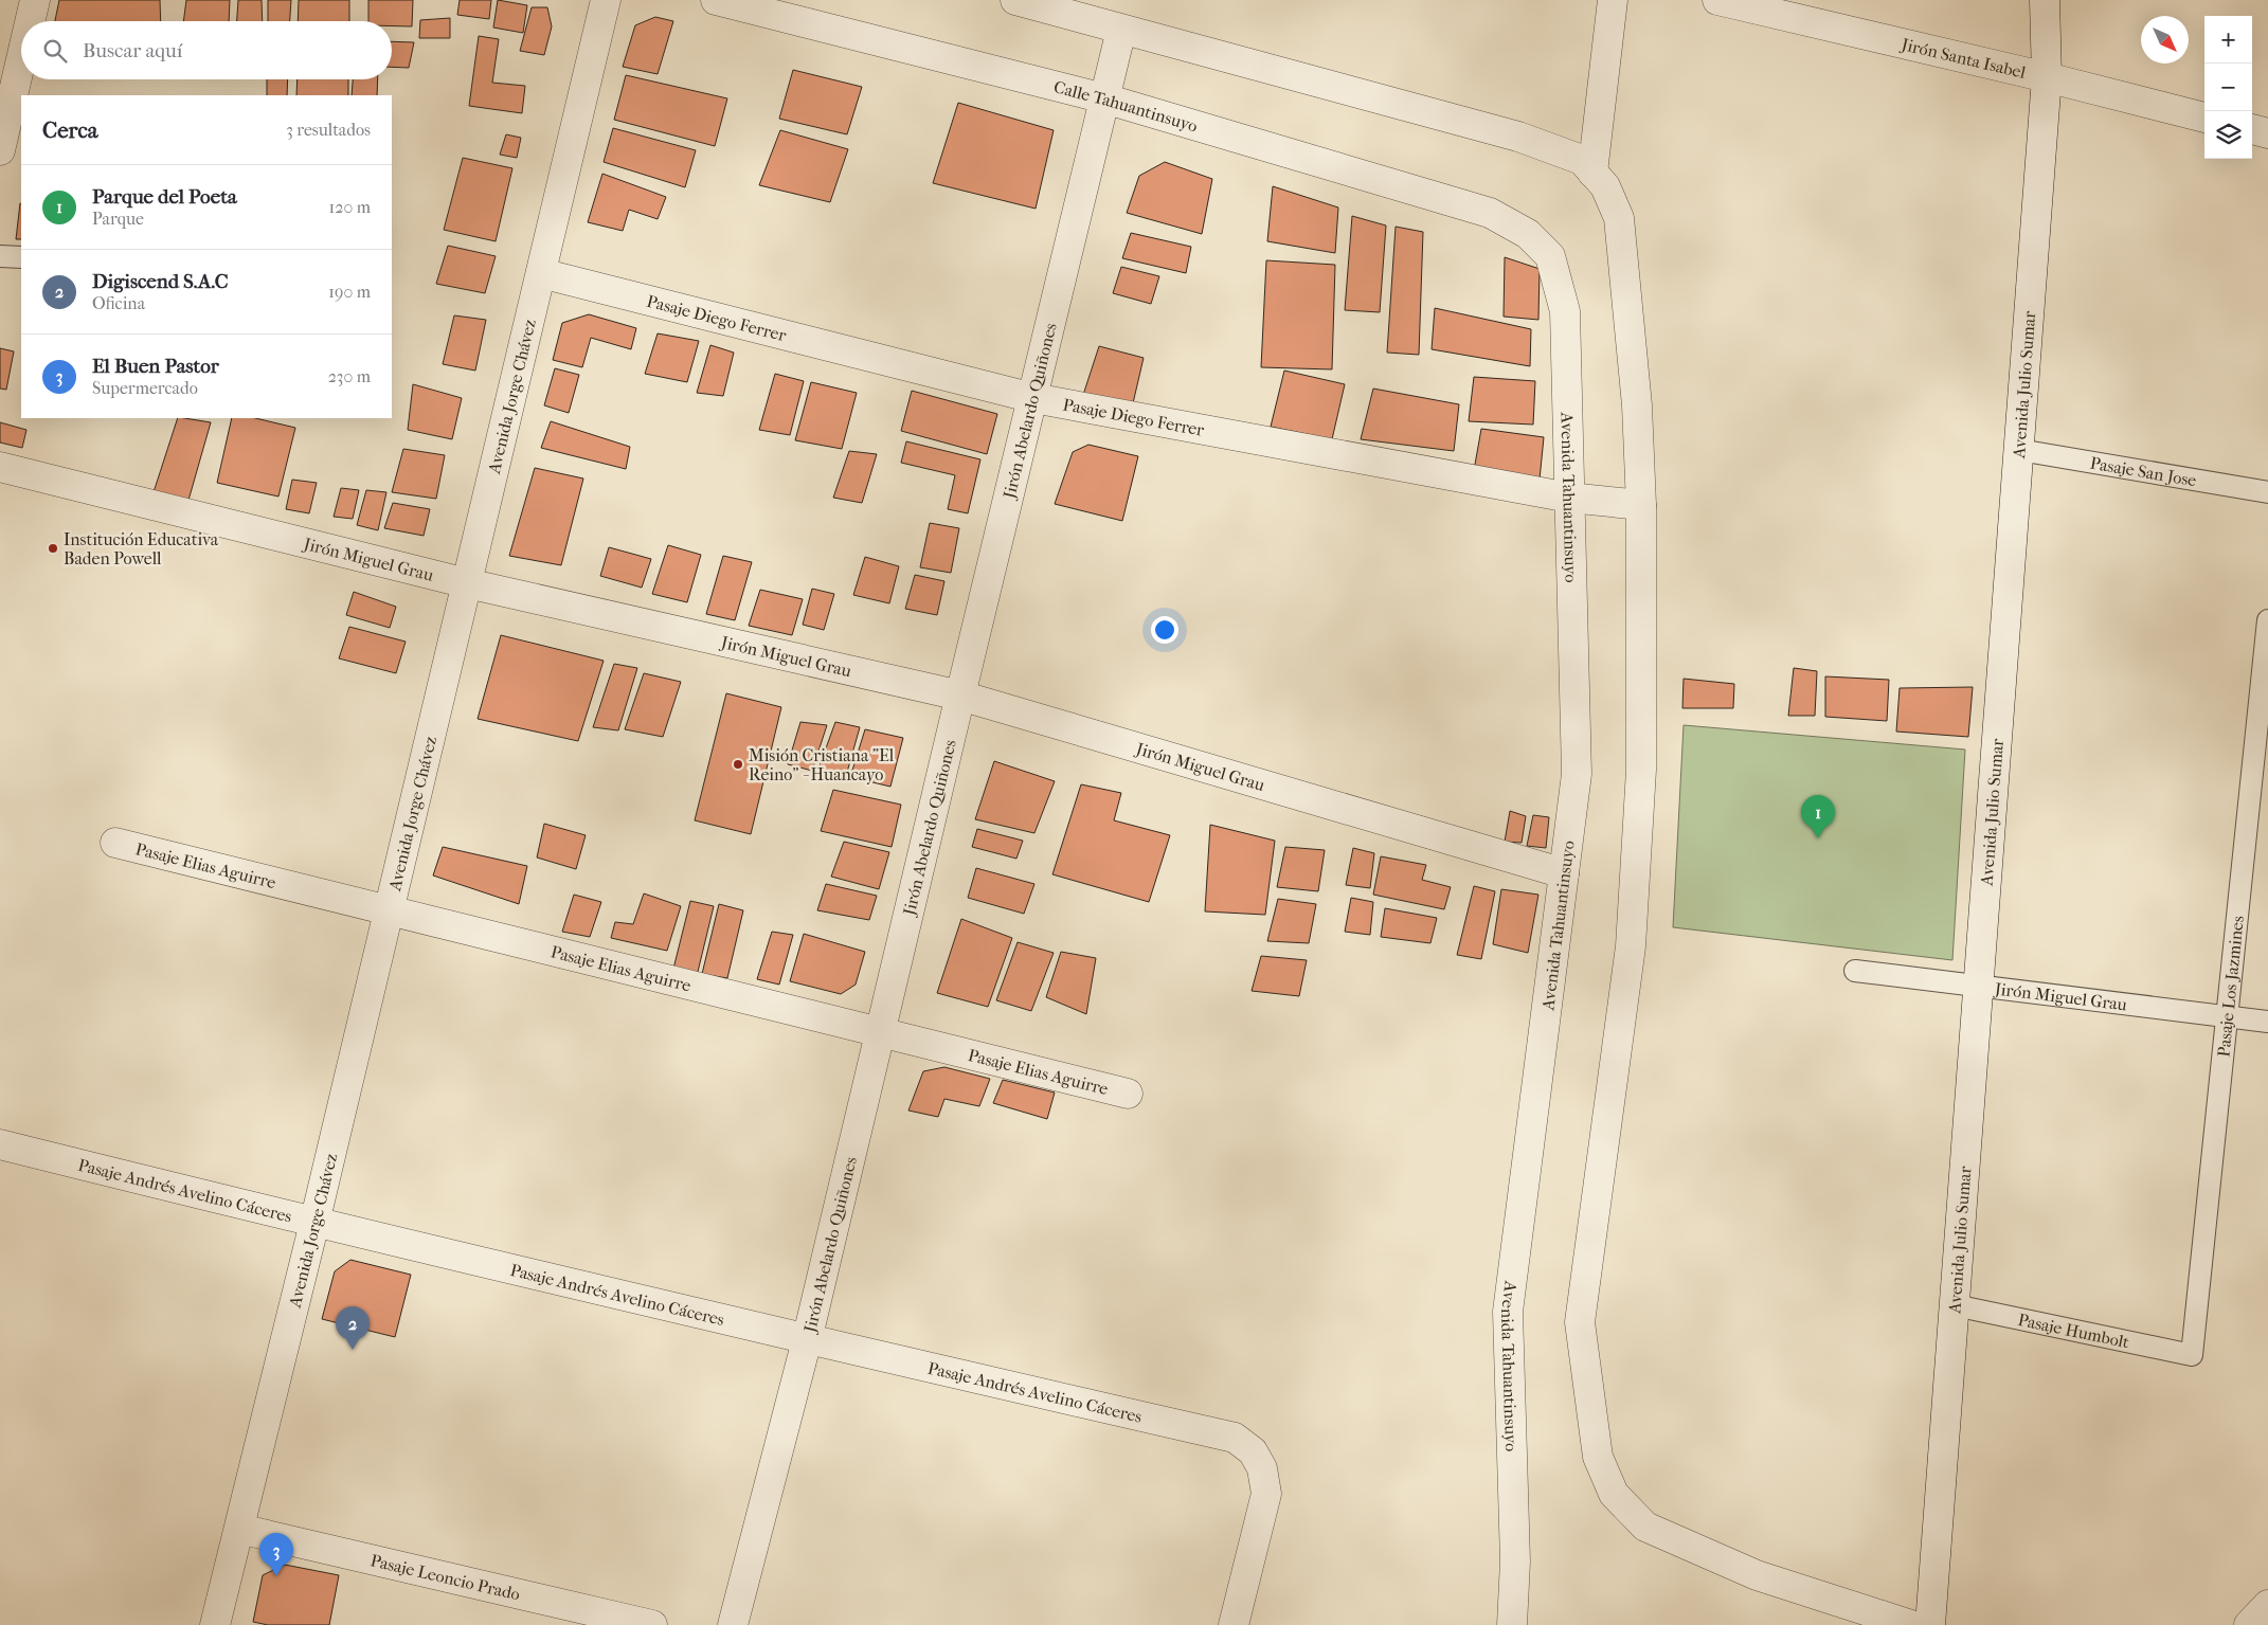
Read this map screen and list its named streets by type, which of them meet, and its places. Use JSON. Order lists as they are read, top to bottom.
{
  "streets": {
    "street": [
      "Jirón Santa Isabel",
      "Calle Tahuantinsuyo",
      "Pasaje Diego Ferrer",
      "Avenida Julio Sumar",
      "Avenida Jorge Chávez",
      "Jirón Abelardo Quiñones",
      "Avenida Tahuantinsuyo",
      "Jirón Miguel Grau",
      "Pasaje Elias Aguirre",
      "Pasaje Andrés Avelino Cáceres",
      "Pasaje Leoncio Prado"
    ],
    "lane": ["Pasaje San Jose", "Pasaje Los Jazmines", "Pasaje Humbolt"]
  },
  "crossings": [
    ["Jirón Santa Isabel", "Avenida Julio Sumar"],
    ["Calle Tahuantinsuyo", "Jirón Abelardo Quiñones"],
    ["Calle Tahuantinsuyo", "Avenida Tahuantinsuyo"],
    ["Pasaje Diego Ferrer", "Avenida Jorge Chávez"],
    ["Pasaje Diego Ferrer", "Jirón Abelardo Quiñones"],
    ["Pasaje Diego Ferrer", "Avenida Tahuantinsuyo"],
    ["Avenida Julio Sumar", "Pasaje San Jose"],
    ["Avenida Julio Sumar", "Jirón Miguel Grau"],
    ["Avenida Julio Sumar", "Pasaje Humbolt"],
    ["Avenida Jorge Chávez", "Jirón Miguel Grau"],
    ["Avenida Jorge Chávez", "Pasaje Elias Aguirre"],
    ["Avenida Jorge Chávez", "Pasaje Andrés Avelino Cáceres"],
    ["Avenida Jorge Chávez", "Pasaje Leoncio Prado"],
    ["Jirón Abelardo Quiñones", "Jirón Miguel Grau"],
    ["Jirón Abelardo Quiñones", "Pasaje Elias Aguirre"],
    ["Jirón Abelardo Quiñones", "Pasaje Andrés Avelino Cáceres"],
    ["Avenida Tahuantinsuyo", "Jirón Miguel Grau"],
    ["Jirón Miguel Grau", "Pasaje Los Jazmines"],
    ["Pasaje Los Jazmines", "Pasaje Humbolt"]
  ],
  "places": ["Institución Educativa Baden Powell", "Misión Cristiana \"El Reino\" - Huancayo"],
  "north": "bottom right",
  "page": {
    "map_buttons": ["+", "−"],
    "search": "Buscar aquí",
    "heading": ["Cerca", "3 resultados"],
    "list": [
      {
        "mark": "1",
        "name": "Parque del Poeta",
        "note": "Parque",
        "value": "120 m"
      },
      {
        "mark": "2",
        "name": "Digiscend S.A.C",
        "note": "Oficina",
        "value": "190 m"
      },
      {
        "mark": "3",
        "name": "El Buen Pastor",
        "note": "Supermercado",
        "value": "230 m"
      }
    ],
    "pins": ["1", "2", "3"]
  }
}
